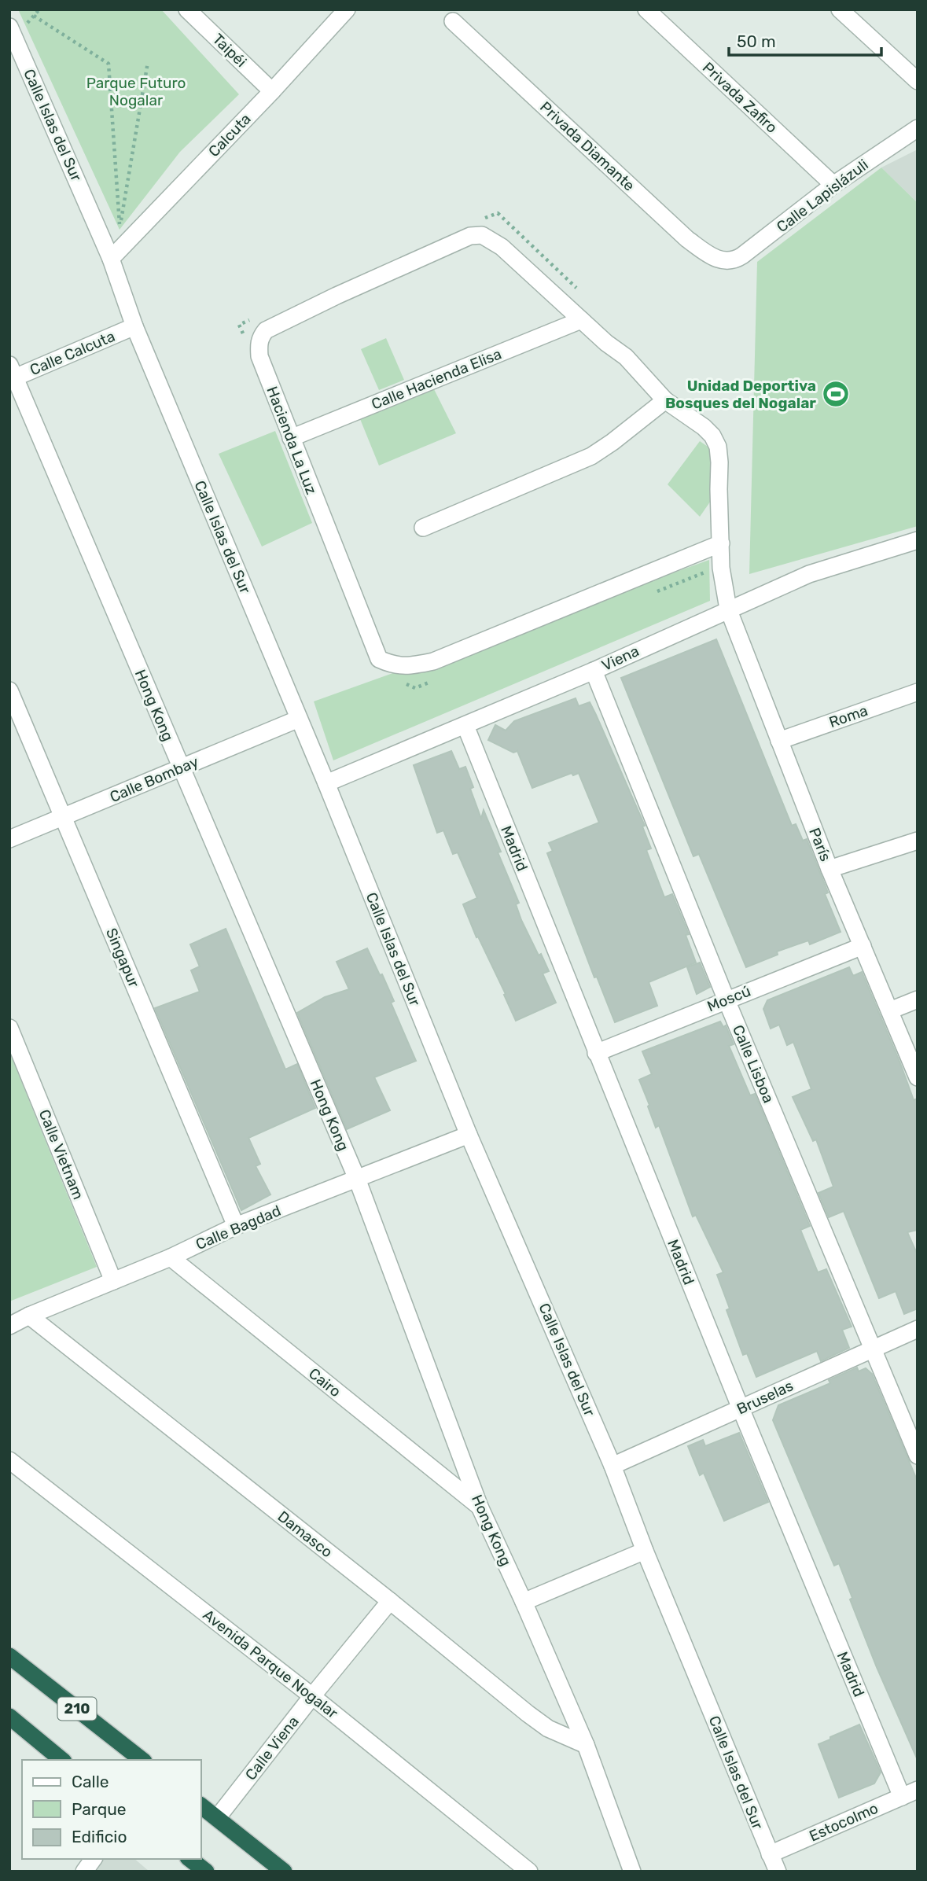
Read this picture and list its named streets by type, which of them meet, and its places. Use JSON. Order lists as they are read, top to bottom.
{
  "streets": {
    "highway": ["210"],
    "street": [
      "Taipéi",
      "Privada Zafiro",
      "Calle Islas del Sur",
      "Calcuta",
      "Privada Diamante",
      "Calle Lapislázuli",
      "Calle Calcuta",
      "Calle Hacienda Elisa",
      "Hacienda La Luz",
      "Viena",
      "Hong Kong",
      "Roma",
      "Calle Bombay",
      "París",
      "Madrid",
      "Singapur",
      "Moscú",
      "Calle Lisboa",
      "Calle Vietnam",
      "Calle Bagdad",
      "Cairo",
      "Bruselas",
      "Damasco",
      "Avenida Parque Nogalar",
      "Calle Viena",
      "Estocolmo"
    ]
  },
  "crossings": [
    ["Taipéi", "Calcuta"],
    ["Privada Zafiro", "Calle Lapislázuli"],
    ["Calle Islas del Sur", "Calcuta"],
    ["Calle Islas del Sur", "Calle Calcuta"],
    ["Calle Islas del Sur", "Viena"],
    ["Calle Islas del Sur", "Calle Bombay"],
    ["Calle Islas del Sur", "Calle Bagdad"],
    ["Calle Islas del Sur", "Bruselas"],
    ["Calle Islas del Sur", "Estocolmo"],
    ["Privada Diamante", "Calle Lapislázuli"],
    ["Calle Calcuta", "Hong Kong"],
    ["Calle Hacienda Elisa", "Hacienda La Luz"],
    ["Hacienda La Luz", "Viena"],
    ["Hacienda La Luz", "París"],
    ["Viena", "París"],
    ["Viena", "Madrid"],
    ["Viena", "Calle Lisboa"],
    ["Hong Kong", "Calle Bombay"],
    ["Hong Kong", "Calle Bagdad"],
    ["Hong Kong", "Cairo"],
    ["Hong Kong", "Damasco"],
    ["Roma", "París"],
    ["Calle Bombay", "Singapur"],
    ["París", "Moscú"],
    ["Madrid", "Moscú"],
    ["Madrid", "Bruselas"],
    ["Madrid", "Estocolmo"],
    ["Singapur", "Calle Bagdad"],
    ["Moscú", "Calle Lisboa"],
    ["Calle Lisboa", "Bruselas"],
    ["Calle Vietnam", "Calle Bagdad"],
    ["Calle Bagdad", "Cairo"],
    ["Calle Bagdad", "Damasco"],
    ["Damasco", "Calle Viena"],
    ["Avenida Parque Nogalar", "Calle Viena"]
  ],
  "parks": ["Parque Futuro Nogalar"],
  "places": {
    "sports": ["Unidad Deportiva Bosques del Nogalar"]
  },
  "legend": ["Calle", "Parque", "Edificio"],
  "scale_bar": "50 m"
}
